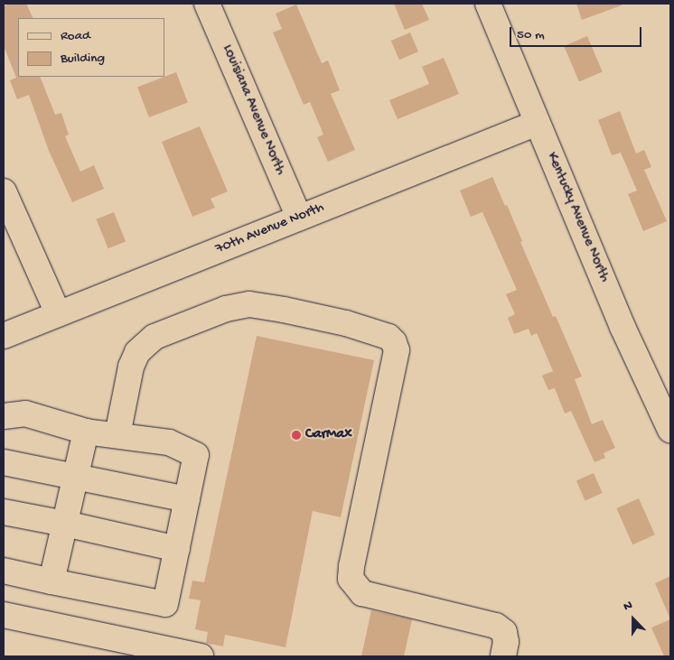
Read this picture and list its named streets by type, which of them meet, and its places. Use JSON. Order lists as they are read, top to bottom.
{
  "streets": {
    "street": ["Louisiana Avenue North", "Kentucky Avenue North", "70th Avenue North"]
  },
  "crossings": [
    ["Louisiana Avenue North", "70th Avenue North"],
    ["Kentucky Avenue North", "70th Avenue North"]
  ],
  "places": ["CarMax"],
  "legend": ["Road", "Building"],
  "scale_bar": "50 m",
  "north": "top"
}
